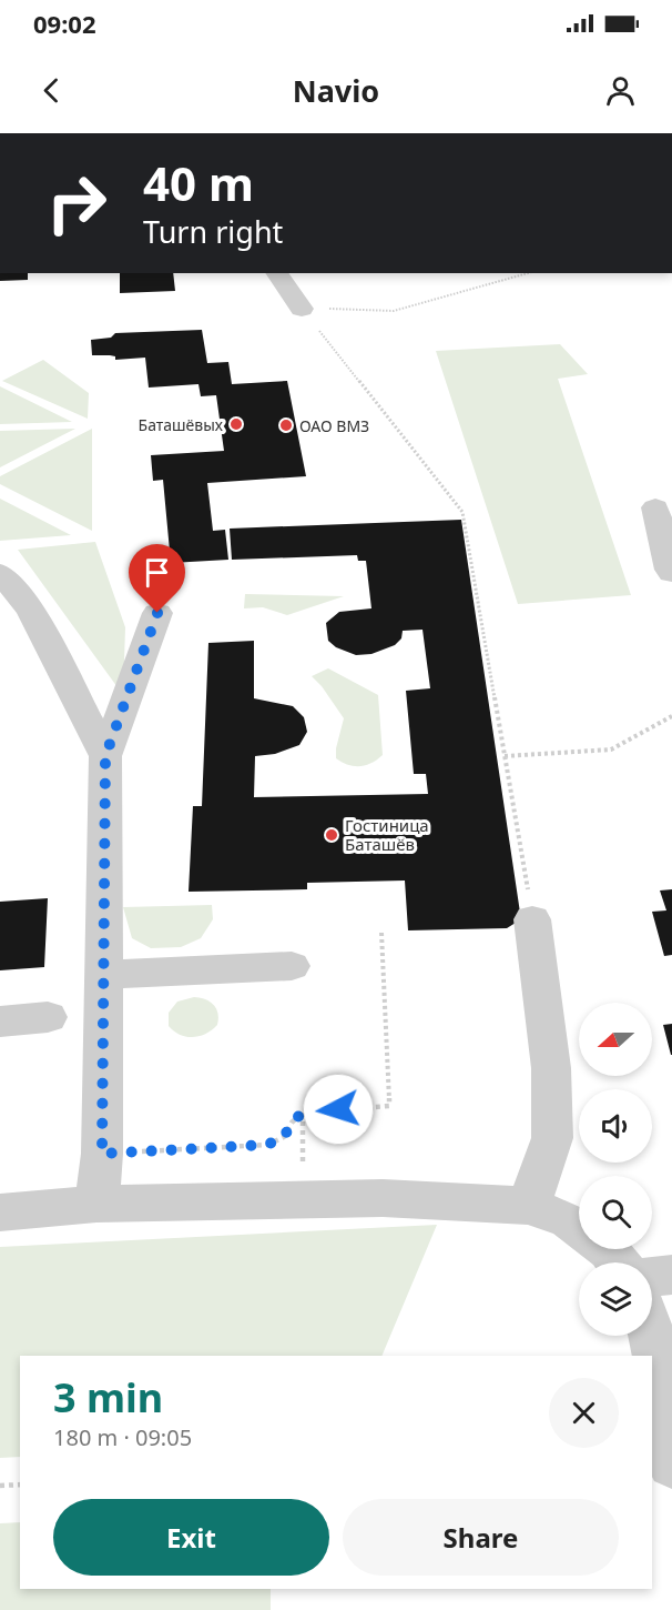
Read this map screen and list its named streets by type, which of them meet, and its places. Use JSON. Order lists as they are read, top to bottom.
{
  "places": ["Баташёвых", "ОАО ВМЗ", "Гостиница Баташёв"],
  "north": "left",
  "page": {
    "status": "09:02",
    "header": "Navio",
    "turn": ["40 m", "Turn right"],
    "heading": ["3 min", "180 m · 09:05"],
    "buttons": ["Exit", "Share"]
  }
}
